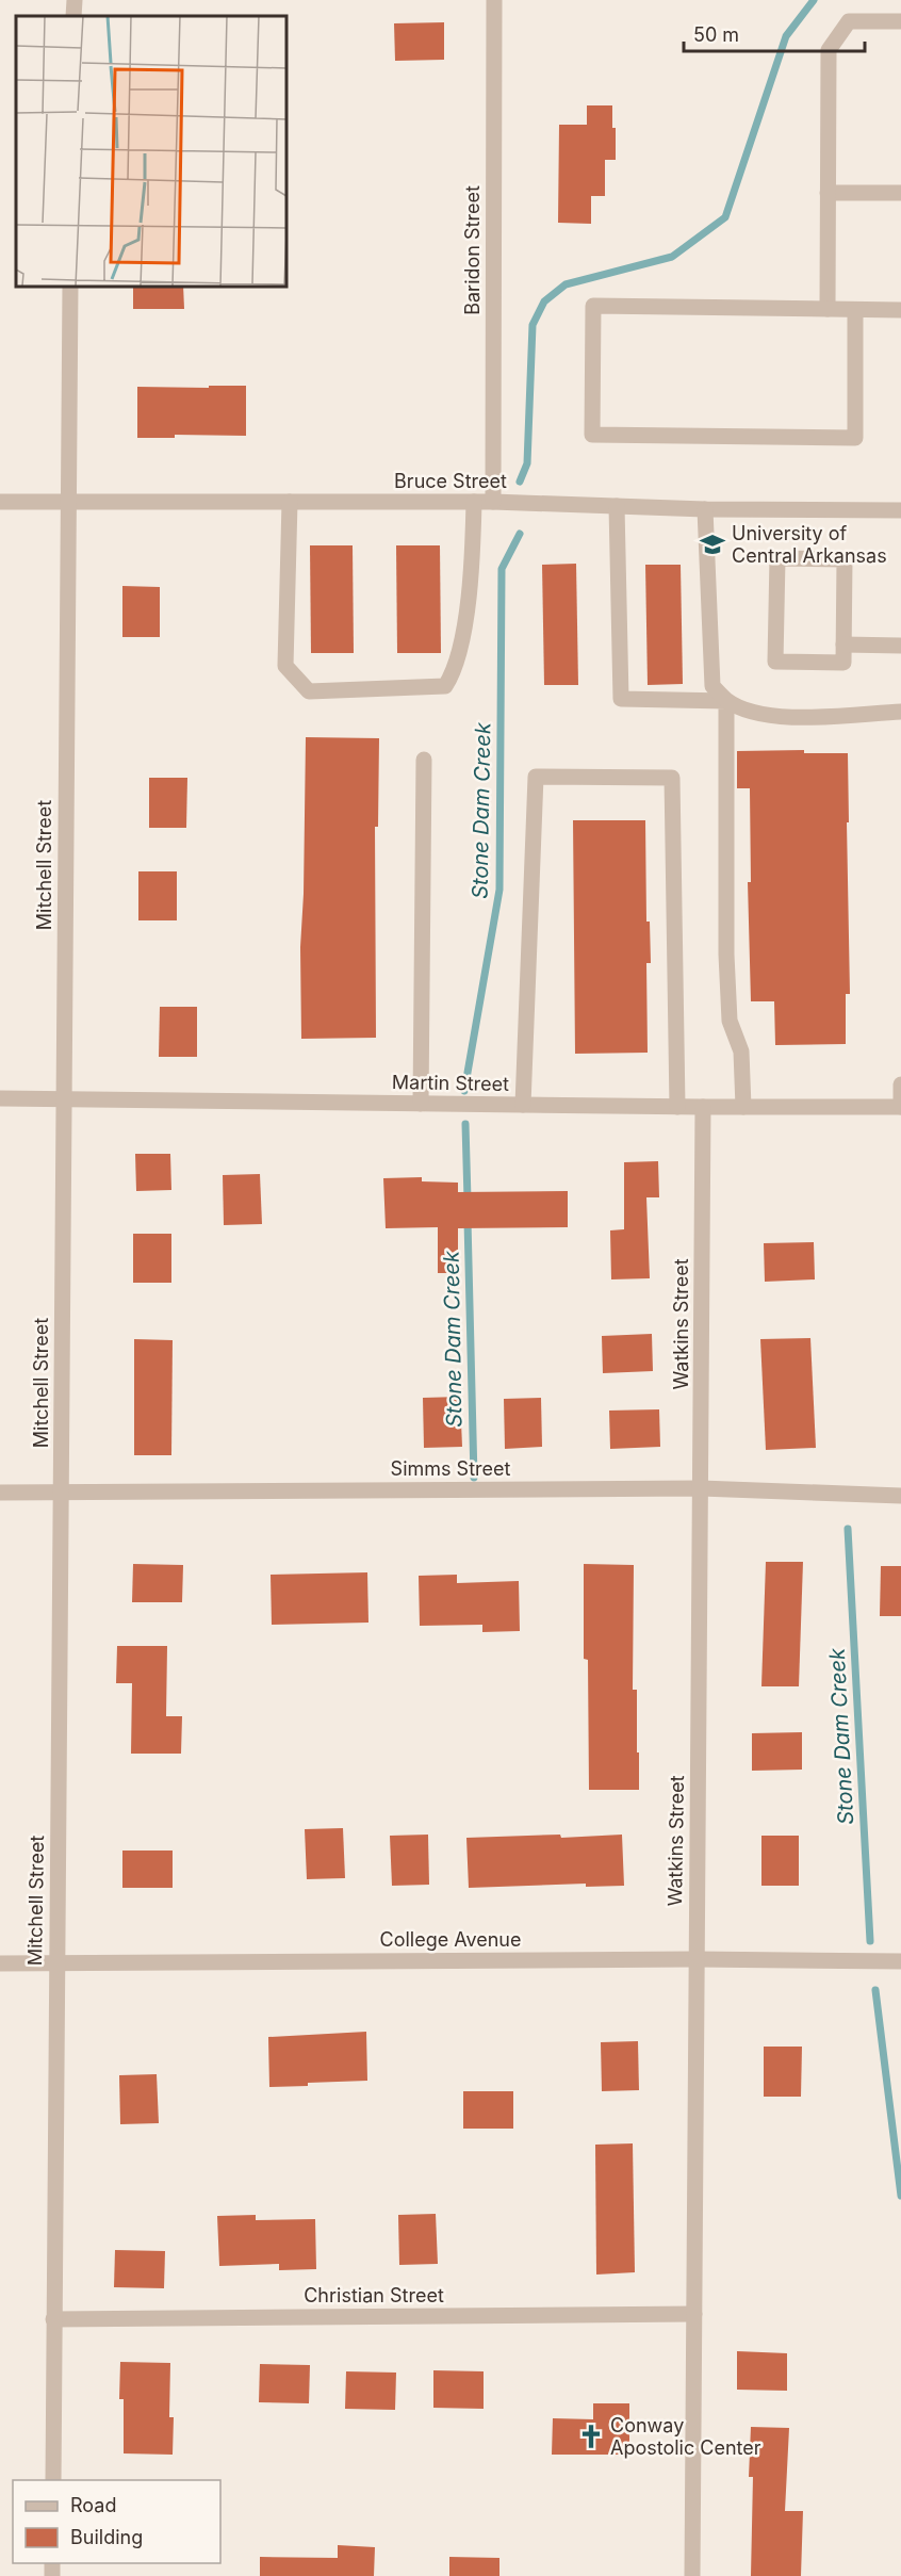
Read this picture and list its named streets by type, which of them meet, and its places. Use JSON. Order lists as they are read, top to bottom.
{
  "streets": {
    "street": [
      "Baridon Street",
      "Bruce Street",
      "Mitchell Street",
      "Martin Street",
      "Watkins Street",
      "Simms Street",
      "College Avenue",
      "Christian Street"
    ]
  },
  "crossings": [
    ["Baridon Street", "Bruce Street"],
    ["Bruce Street", "Mitchell Street"],
    ["Mitchell Street", "Martin Street"],
    ["Mitchell Street", "Simms Street"],
    ["Mitchell Street", "College Avenue"],
    ["Mitchell Street", "Christian Street"],
    ["Martin Street", "Watkins Street"],
    ["Watkins Street", "Simms Street"],
    ["Watkins Street", "College Avenue"],
    ["Watkins Street", "Christian Street"]
  ],
  "water": ["Stone Dam Creek"],
  "places": {
    "school or university": ["University of Central Arkansas"],
    "church": ["Conway Apostolic Center"]
  },
  "legend": ["Road", "Building"],
  "scale_bar": "50 m"
}
